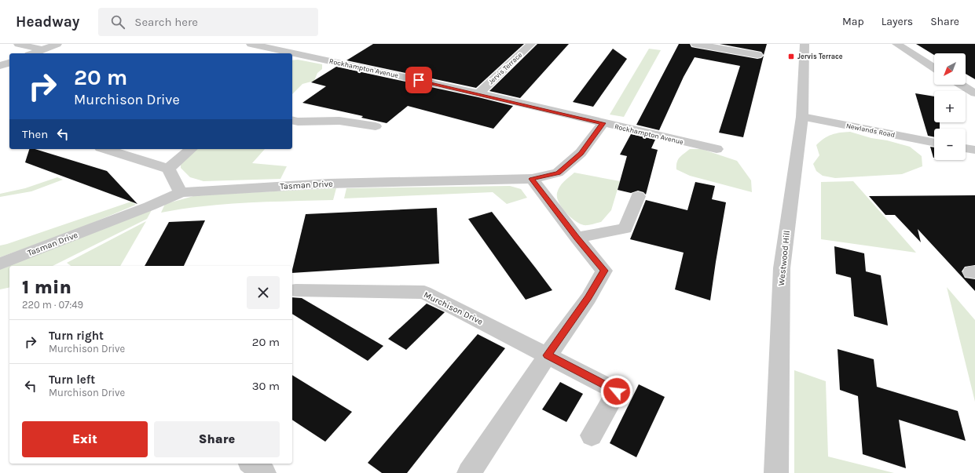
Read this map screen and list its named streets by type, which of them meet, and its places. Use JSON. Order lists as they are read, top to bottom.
{
  "streets": {
    "street": [
      "Rockhampton Avenue",
      "Jervis Terrace",
      "Newlands Road",
      "Tasman Drive",
      "Westwood Hill",
      "Murchison Drive"
    ]
  },
  "crossings": [
    ["Rockhampton Avenue", "Jervis Terrace"],
    ["Rockhampton Avenue", "Tasman Drive"],
    ["Newlands Road", "Westwood Hill"]
  ],
  "places": {
    "transit": ["Jervis Terrace"]
  },
  "north": "bottom left",
  "page": {
    "header": "Headway",
    "search": "Search here",
    "nav": ["Map", "Layers", "Share"],
    "map_buttons": ["+", "−"],
    "turn": ["20 m", "Murchison Drive"],
    "then": "Then",
    "heading": ["1 min", "220 m · 07:49"],
    "list": [
      {
        "name": "Turn right",
        "note": "Murchison Drive",
        "value": "20 m"
      },
      {
        "name": "Turn left",
        "note": "Murchison Drive",
        "value": "30 m"
      }
    ],
    "buttons": ["Exit", "Share"]
  }
}
